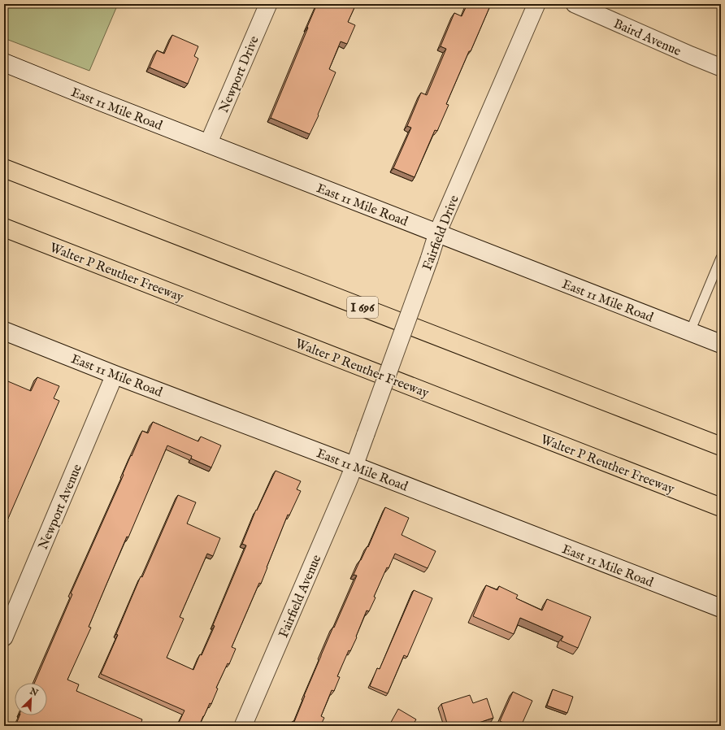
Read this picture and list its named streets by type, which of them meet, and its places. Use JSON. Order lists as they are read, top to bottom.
{
  "streets": {
    "highway": ["Walter P Reuther Freeway", "I 696"],
    "main road": ["East 11 Mile Road"],
    "street": [
      "Baird Avenue",
      "Newport Drive",
      "Fairfield Drive",
      "Newport Avenue",
      "Fairfield Avenue"
    ]
  },
  "crossings": [
    ["Newport Drive", "East 11 Mile Road"],
    ["East 11 Mile Road", "Fairfield Drive"],
    ["East 11 Mile Road", "Newport Avenue"],
    ["East 11 Mile Road", "Fairfield Avenue"],
    ["Fairfield Drive", "Fairfield Avenue"]
  ],
  "north": "top right"
}
